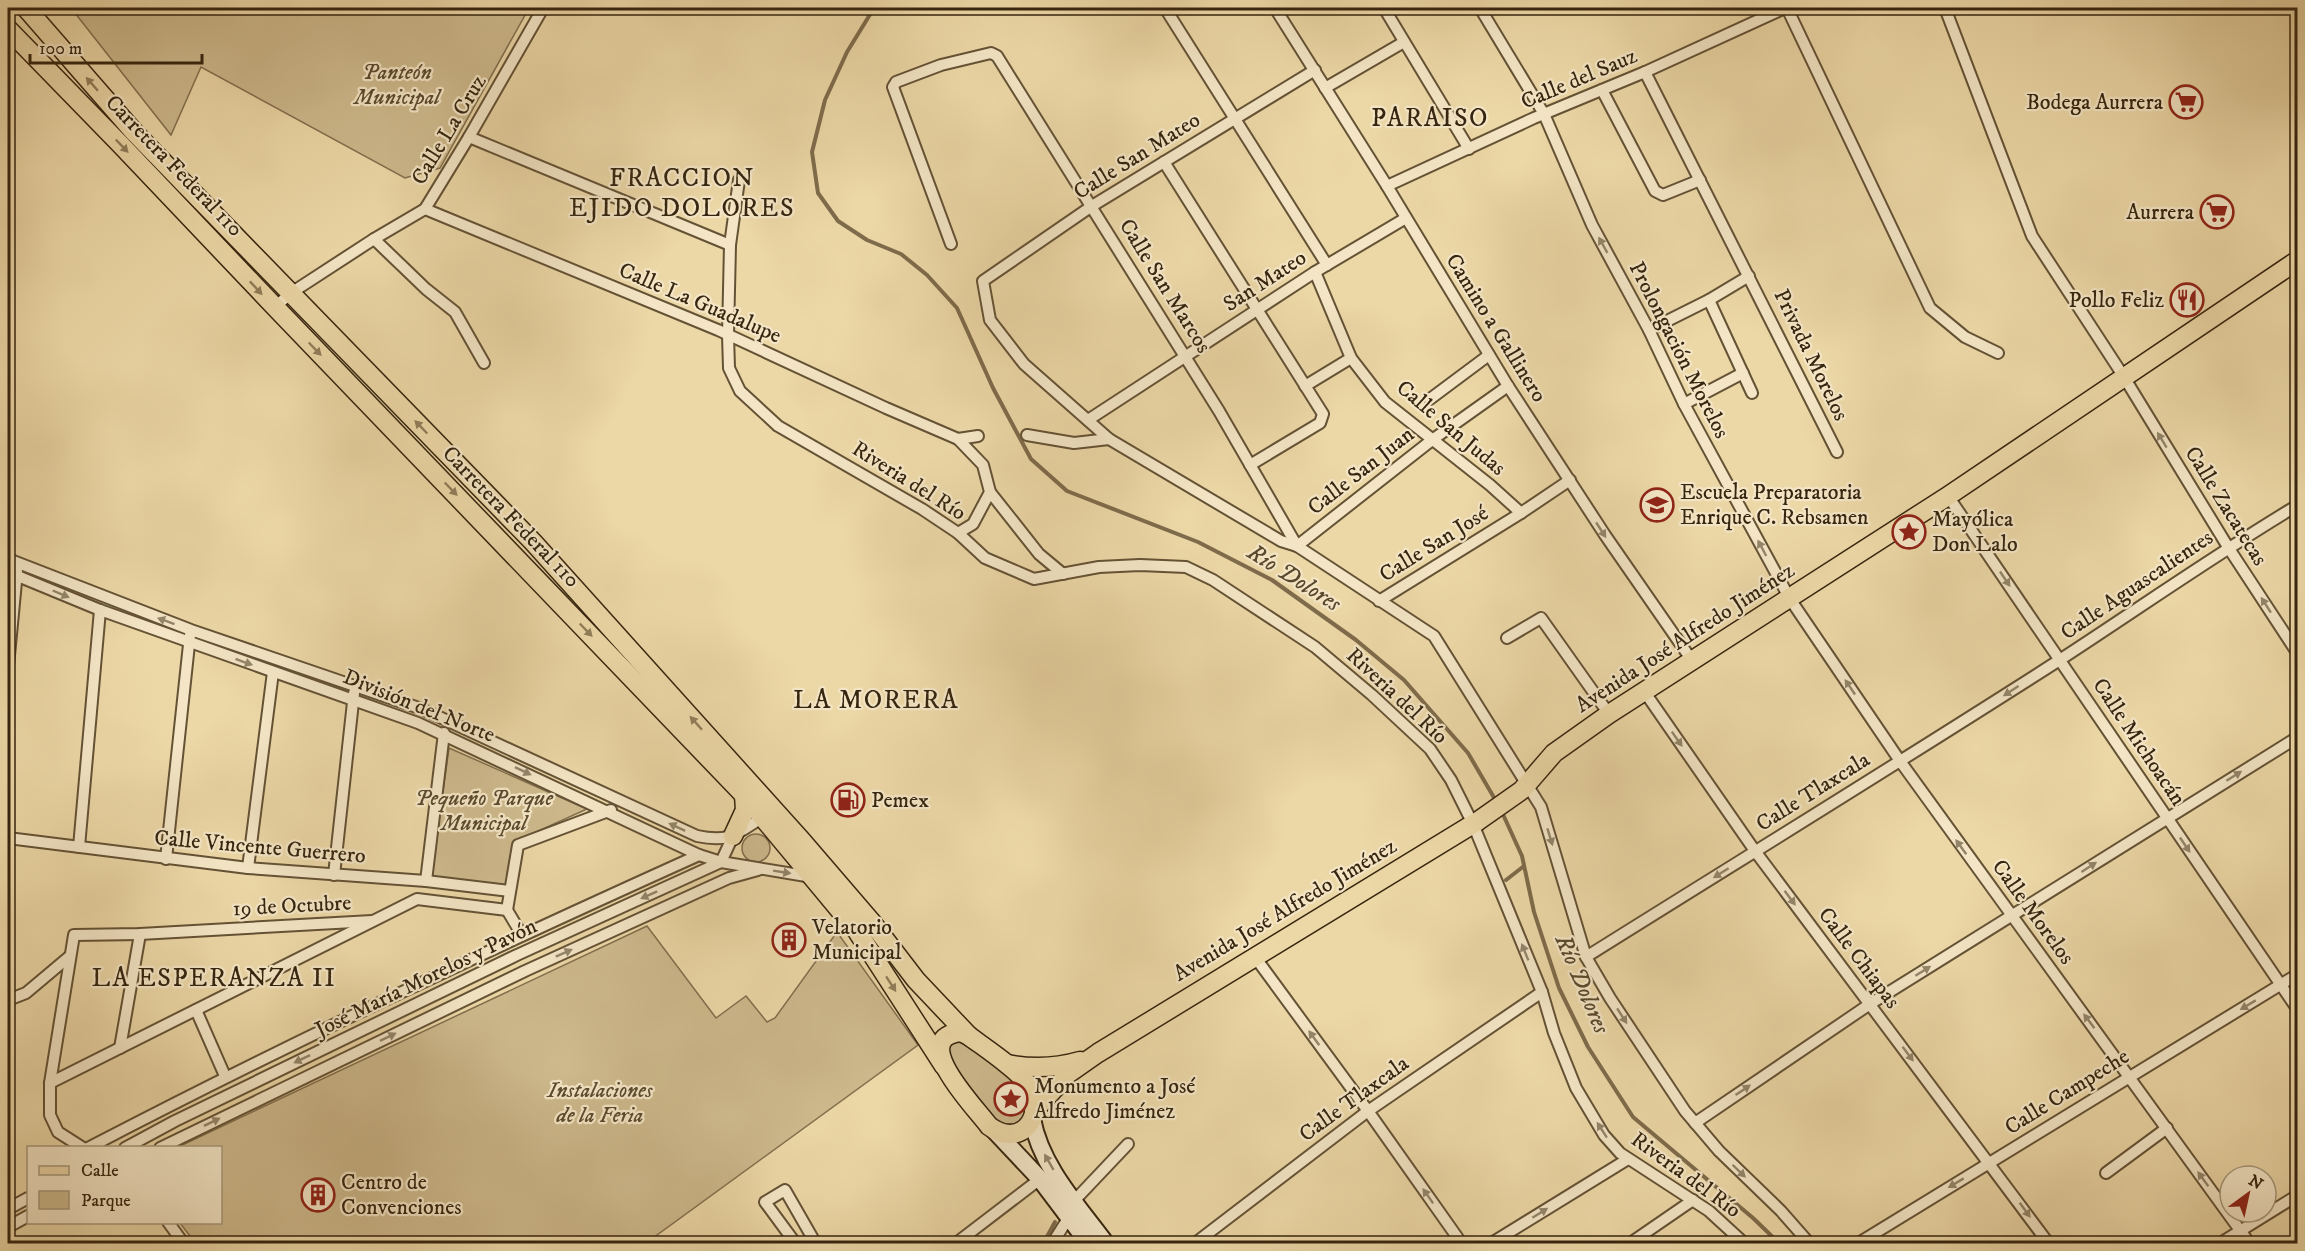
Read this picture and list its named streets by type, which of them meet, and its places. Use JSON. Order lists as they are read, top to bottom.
{
  "streets": {
    "main road": ["Carretera Federal 110", "Avenida José Alfredo Jiménez"],
    "street": [
      "Calle del Sauz",
      "Calle La Cruz",
      "Calle San Mateo",
      "San Mateo",
      "Calle San Marcos",
      "Calle La Guadalupe",
      "Camino a Gallinero",
      "Prolongación Morelos",
      "Privada Morelos",
      "Calle San Judas",
      "Calle San Juan",
      "Riveria del Río",
      "Calle Zacatecas",
      "Calle San José",
      "Calle Aguascalientes",
      "División del Norte",
      "Calle Michoacán",
      "Calle Tlaxcala",
      "Calle Vincente Guerrero",
      "19 de Octubre",
      "Calle Morelos",
      "Calle Chiapas",
      "José María Morelos y Pavón",
      "Calle Campeche"
    ]
  },
  "crossings": [
    ["Calle del Sauz", "Camino a Gallinero"],
    ["Calle del Sauz", "Prolongación Morelos"],
    ["Calle del Sauz", "Privada Morelos"],
    ["Calle La Cruz", "Carretera Federal 110"],
    ["Calle La Cruz", "Calle La Guadalupe"],
    ["Calle San Mateo", "Calle San Marcos"],
    ["Calle San Mateo", "Camino a Gallinero"],
    ["Calle San Mateo", "Riveria del Río"],
    ["Carretera Federal 110", "División del Norte"],
    ["San Mateo", "Calle San Marcos"],
    ["San Mateo", "Camino a Gallinero"],
    ["San Mateo", "Calle San Judas"],
    ["San Mateo", "Riveria del Río"],
    ["Calle San Marcos", "Calle San Juan"],
    ["Calle San Marcos", "Riveria del Río"],
    ["Calle La Guadalupe", "Riveria del Río"],
    ["Camino a Gallinero", "Calle San Juan"],
    ["Camino a Gallinero", "Calle San José"],
    ["Camino a Gallinero", "Avenida José Alfredo Jiménez"],
    ["Prolongación Morelos", "Avenida José Alfredo Jiménez"],
    ["Prolongación Morelos", "Calle Morelos"],
    ["Calle San Judas", "Calle San Juan"],
    ["Calle San Judas", "Calle San José"],
    ["Calle San Juan", "Riveria del Río"],
    ["Riveria del Río", "Calle San José"],
    ["Riveria del Río", "Avenida José Alfredo Jiménez"],
    ["Riveria del Río", "Calle Tlaxcala"],
    ["Calle Zacatecas", "Calle Aguascalientes"],
    ["Calle Zacatecas", "Avenida José Alfredo Jiménez"],
    ["Calle Aguascalientes", "Calle Michoacán"],
    ["Calle Aguascalientes", "Calle Tlaxcala"],
    ["Avenida José Alfredo Jiménez", "Calle Michoacán"],
    ["Avenida José Alfredo Jiménez", "Calle Morelos"],
    ["Avenida José Alfredo Jiménez", "Calle Chiapas"],
    ["División del Norte", "José María Morelos y Pavón"],
    ["Calle Michoacán", "Calle Tlaxcala"],
    ["Calle Michoacán", "Calle Campeche"],
    ["Calle Tlaxcala", "Calle Morelos"],
    ["Calle Tlaxcala", "Calle Chiapas"],
    ["Calle Morelos", "Calle Campeche"],
    ["Calle Chiapas", "Calle Campeche"]
  ],
  "one_way": [
    "Prolongación Morelos",
    "Calle Zacatecas",
    "Calle Michoacán",
    "Calle Tlaxcala",
    "Calle Morelos",
    "Calle Chiapas",
    "Calle Campeche"
  ],
  "districts": [
    "PARAISO",
    "FRACCION EJIDO DOLORES",
    "LA MORERA",
    "LA ESPERANZA II"
  ],
  "water": ["Río Dolores"],
  "parks": ["Panteón Municipal", "Pequeño Parque Municipal", "Instalaciones de la Feria"],
  "places": {
    "supermarket": ["Bodega Aurrera", "Aurrera"],
    "restaurant": ["Pollo Feliz"],
    "school or university": ["Escuela Preparatoria Enrique C. Rebsamen"],
    "place": ["Mayólica Don Lalo", "Monumento a José Alfredo Jiménez"],
    "fuel station": ["Pemex"],
    "building": ["Velatorio Municipal", "Centro de Convenciones"]
  },
  "legend": ["Calle", "Parque"],
  "scale_bar": "100 m",
  "north": "top right"
}
